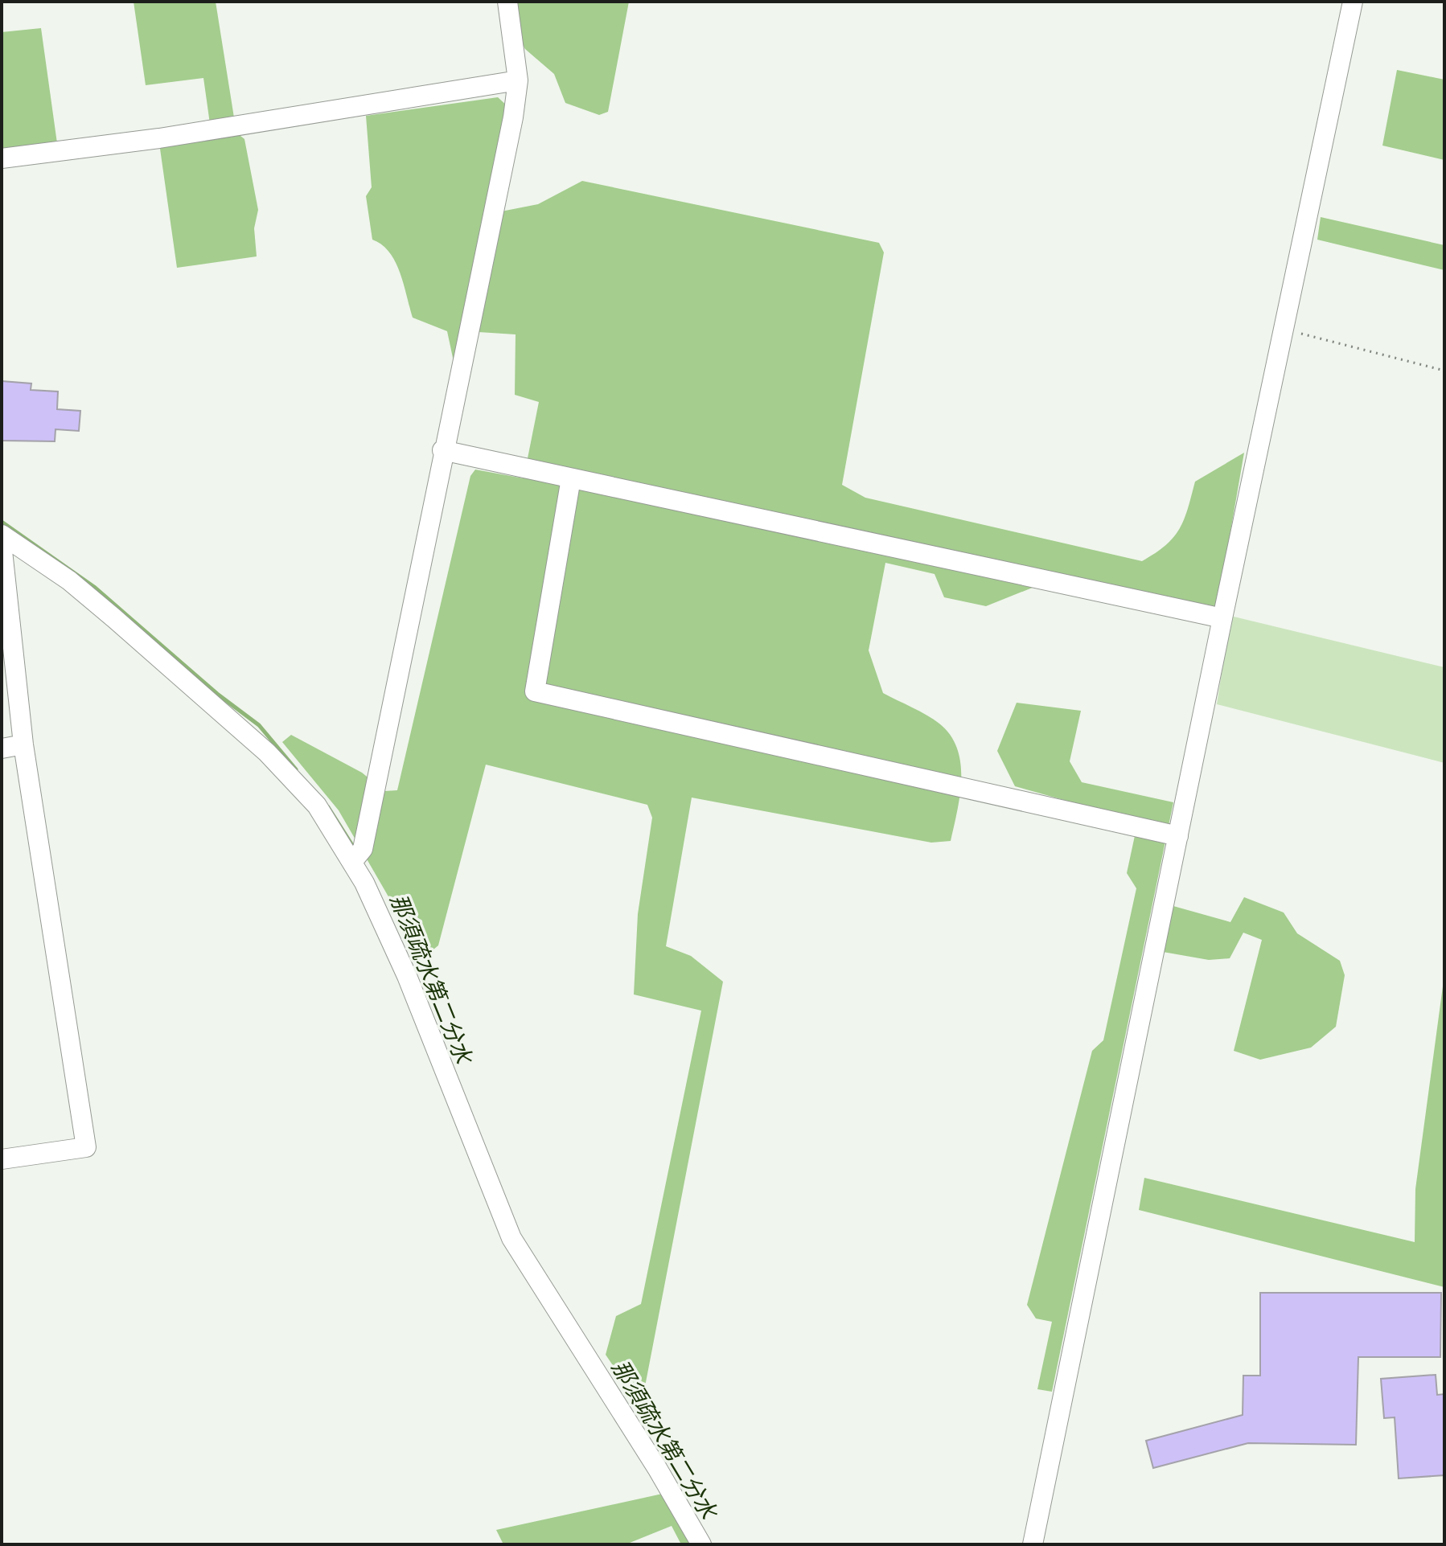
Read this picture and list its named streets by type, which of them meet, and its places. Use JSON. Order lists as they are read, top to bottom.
{
  "water": ["那須疏水第二分水"]
}
